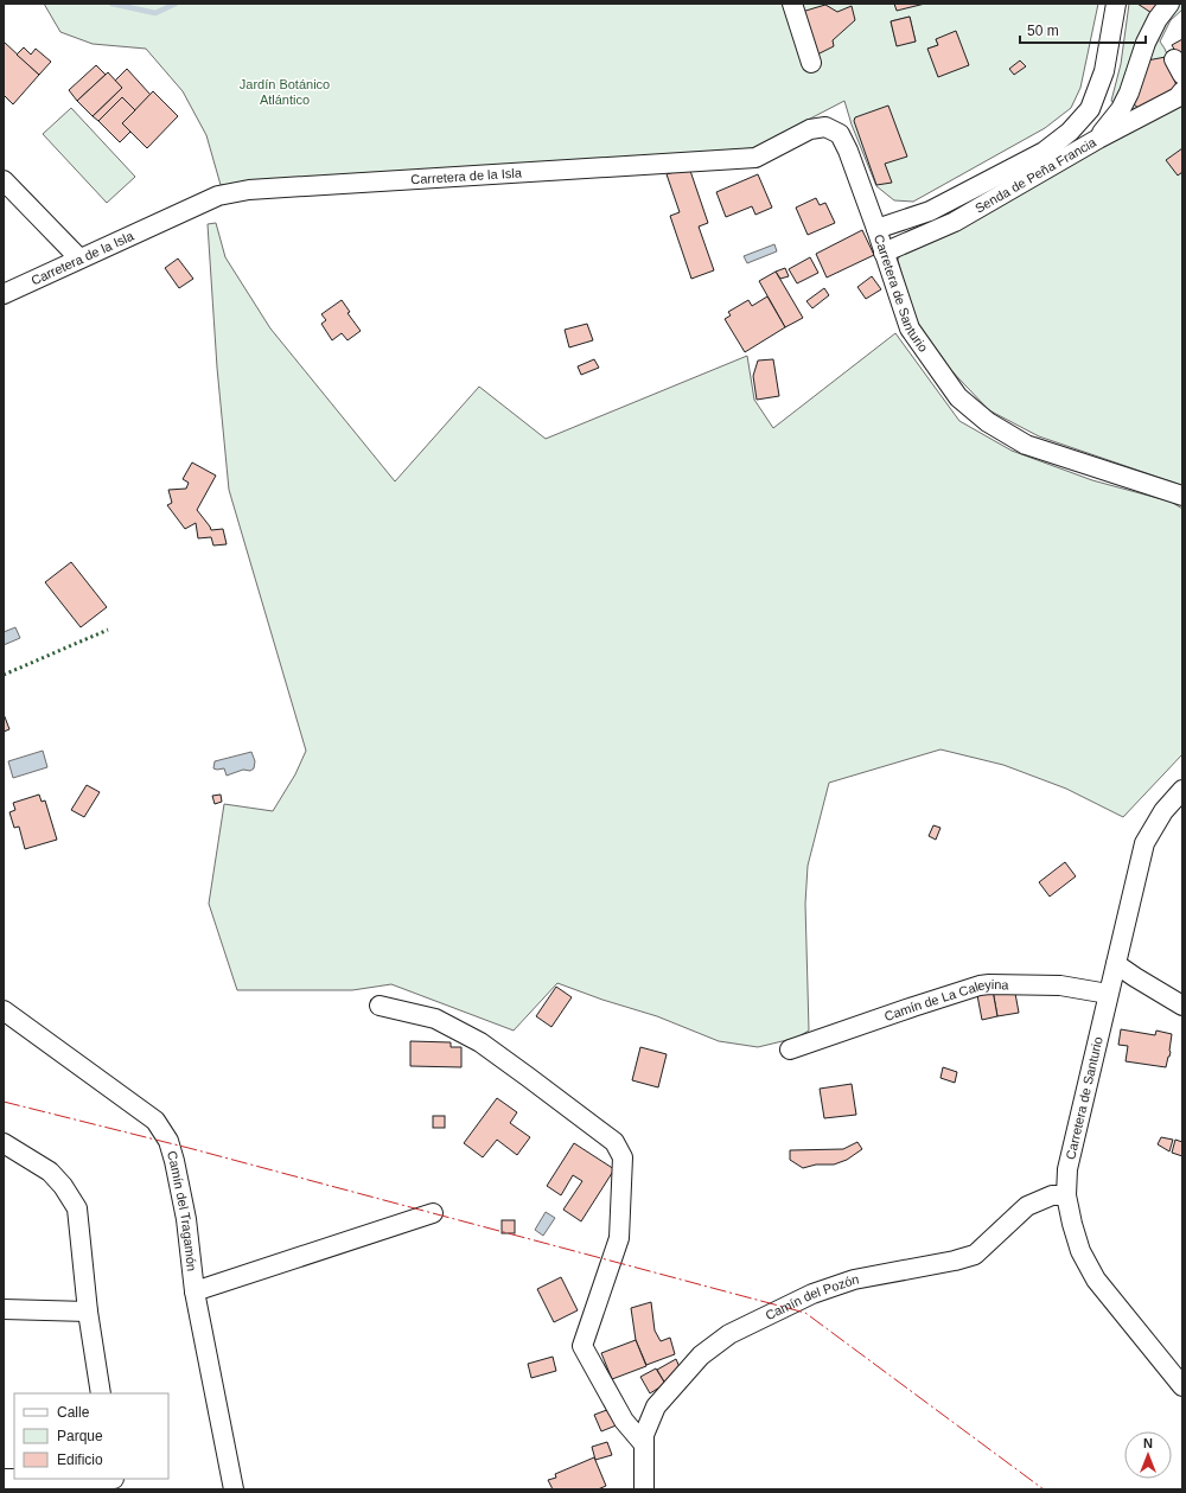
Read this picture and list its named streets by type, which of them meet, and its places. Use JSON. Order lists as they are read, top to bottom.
{
  "streets": {
    "street": [
      "Senda de Peña Francia",
      "Carretera de la Isla",
      "Carretera de Santurio",
      "Camín de La Caleyina",
      "Camín del Tragamón",
      "Camín del Pozón"
    ]
  },
  "crossings": [
    ["Senda de Peña Francia", "Carretera de Santurio"],
    ["Carretera de la Isla", "Carretera de Santurio"],
    ["Carretera de Santurio", "Camín de La Caleyina"],
    ["Carretera de Santurio", "Camín del Pozón"]
  ],
  "parks": ["Jardín Botánico Atlántico"],
  "legend": ["Calle", "Parque", "Edificio"],
  "scale_bar": "50 m",
  "north": "top"
}
